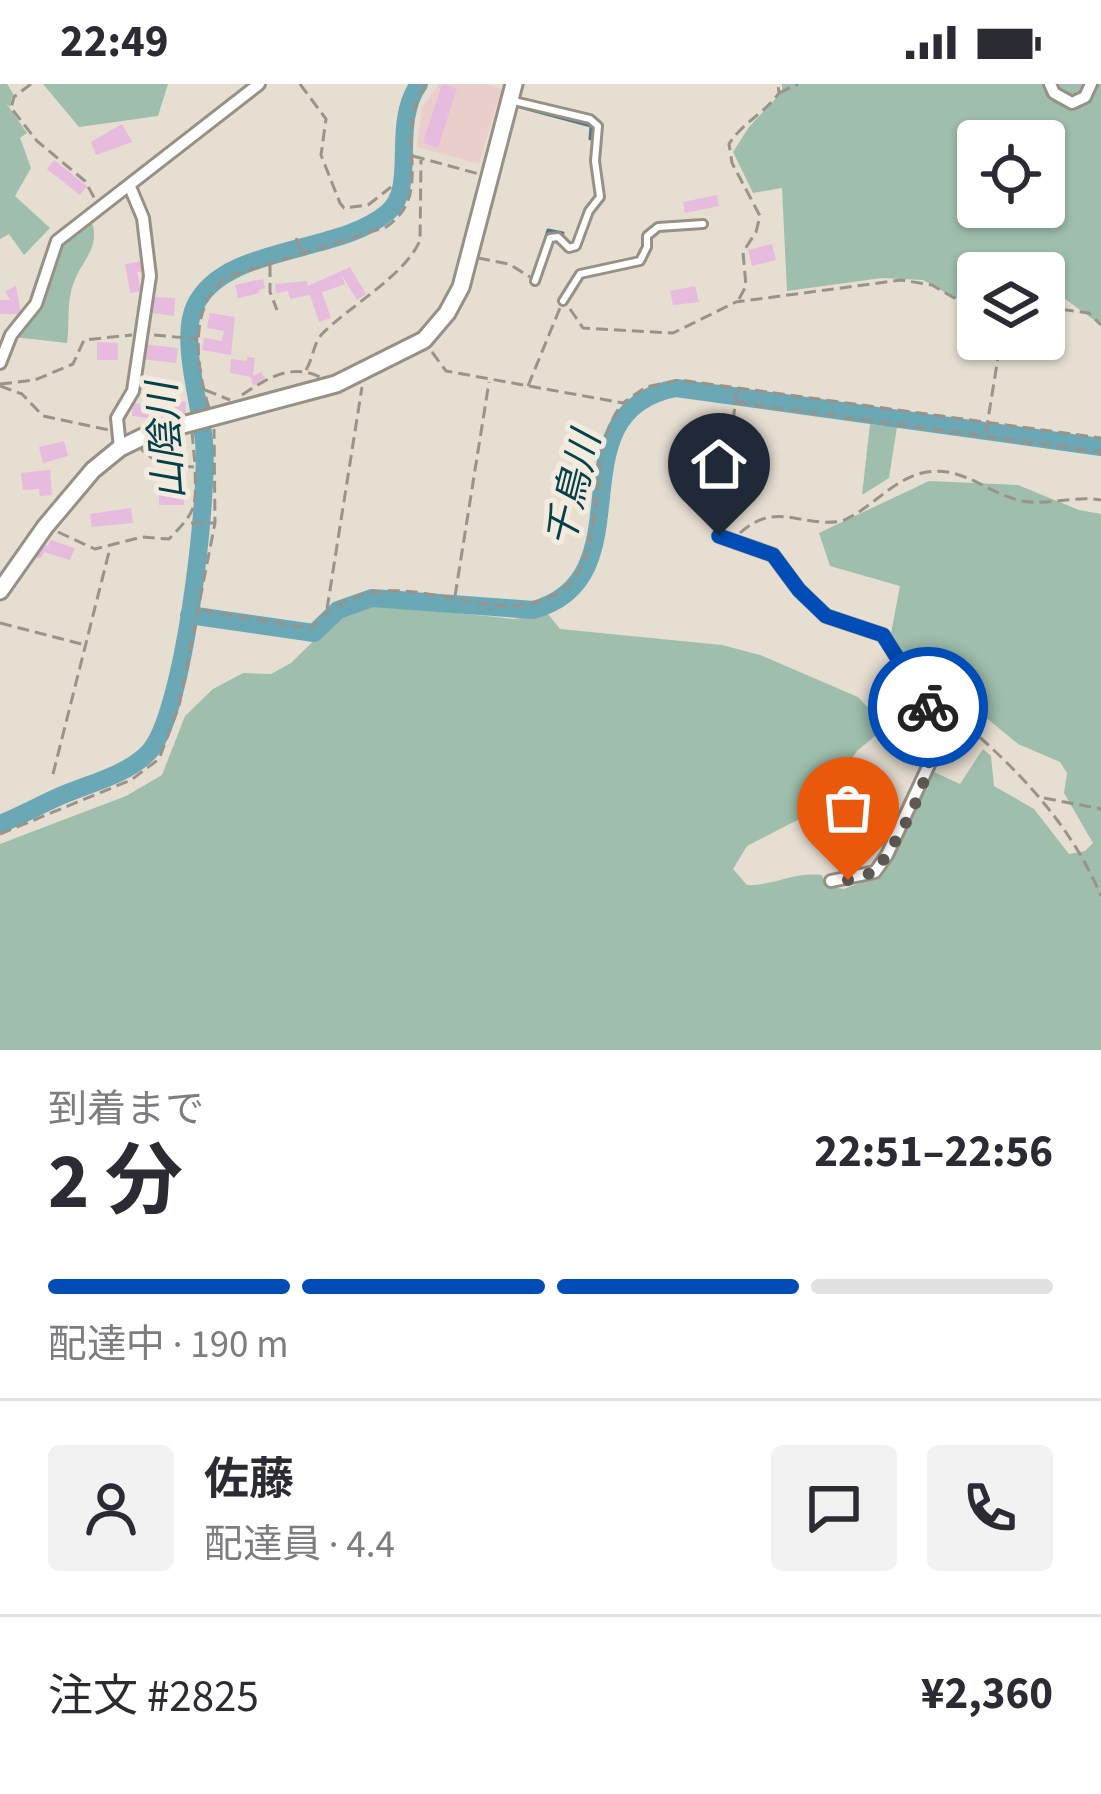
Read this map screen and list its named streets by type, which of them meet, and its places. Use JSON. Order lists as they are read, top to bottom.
{
  "water": ["山陰川", "千鳥川"],
  "page": {
    "status": "22:49",
    "heading": ["2 分", "到着まで", "22:51–22:56"],
    "panel": [
      "佐藤",
      "配達員 · 4.4",
      "注文 #2825",
      "¥2,360"
    ],
    "bar": "配達中 · 190 m"
  }
}
